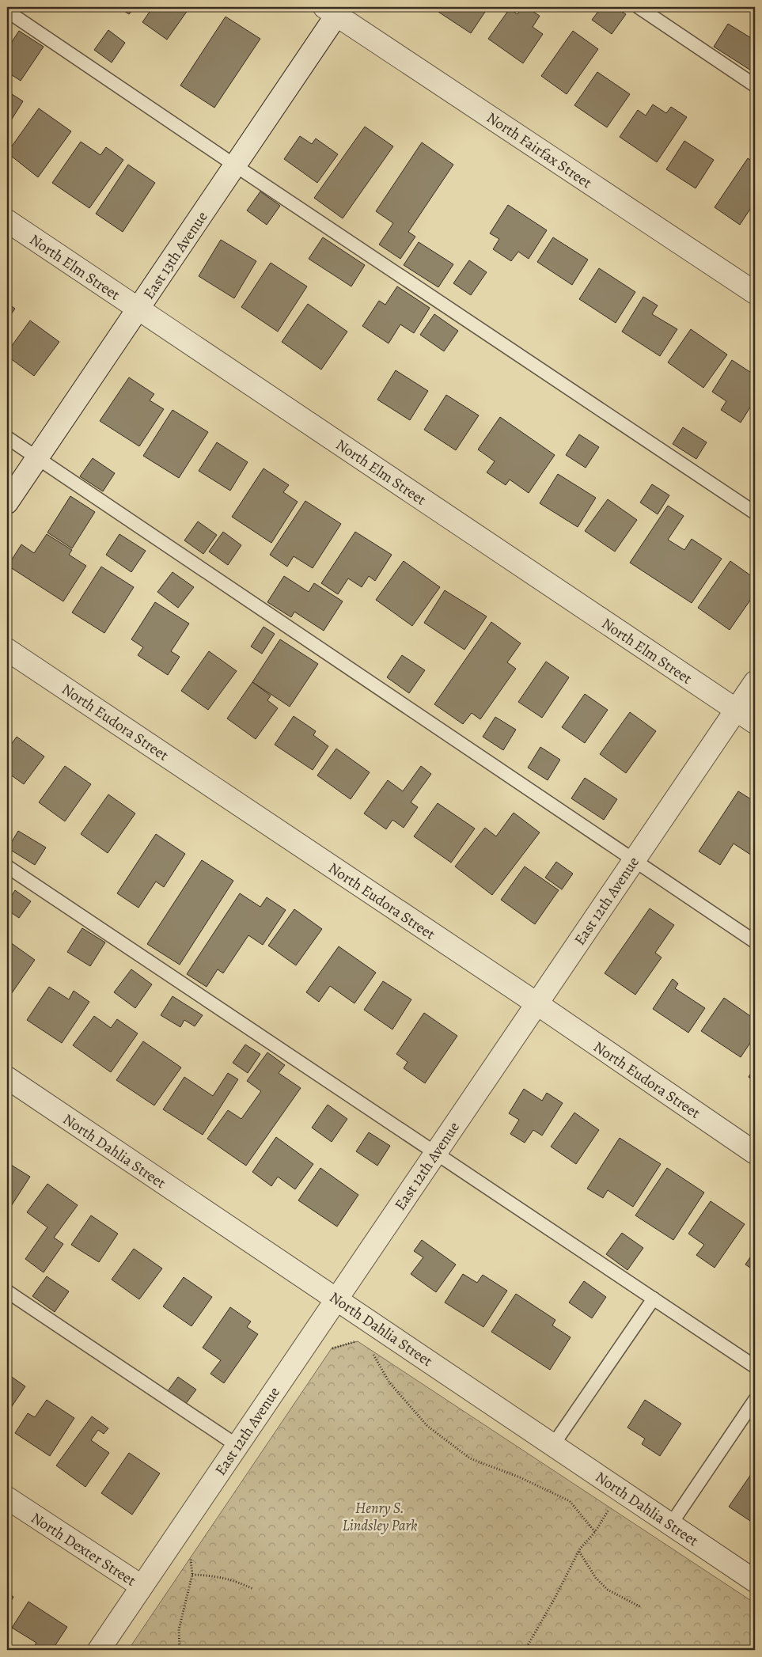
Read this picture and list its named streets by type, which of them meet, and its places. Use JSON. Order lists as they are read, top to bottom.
{
  "streets": {
    "street": [
      "North Fairfax Street",
      "East 13th Avenue",
      "North Elm Street",
      "North Eudora Street",
      "East 12th Avenue",
      "North Dahlia Street",
      "North Dexter Street"
    ]
  },
  "crossings": [
    ["North Fairfax Street", "East 13th Avenue"],
    ["East 13th Avenue", "North Elm Street"],
    ["North Elm Street", "East 12th Avenue"],
    ["North Eudora Street", "East 12th Avenue"],
    ["East 12th Avenue", "North Dahlia Street"],
    ["East 12th Avenue", "North Dexter Street"]
  ],
  "parks": ["Henry S. Lindsley Park"]
}
